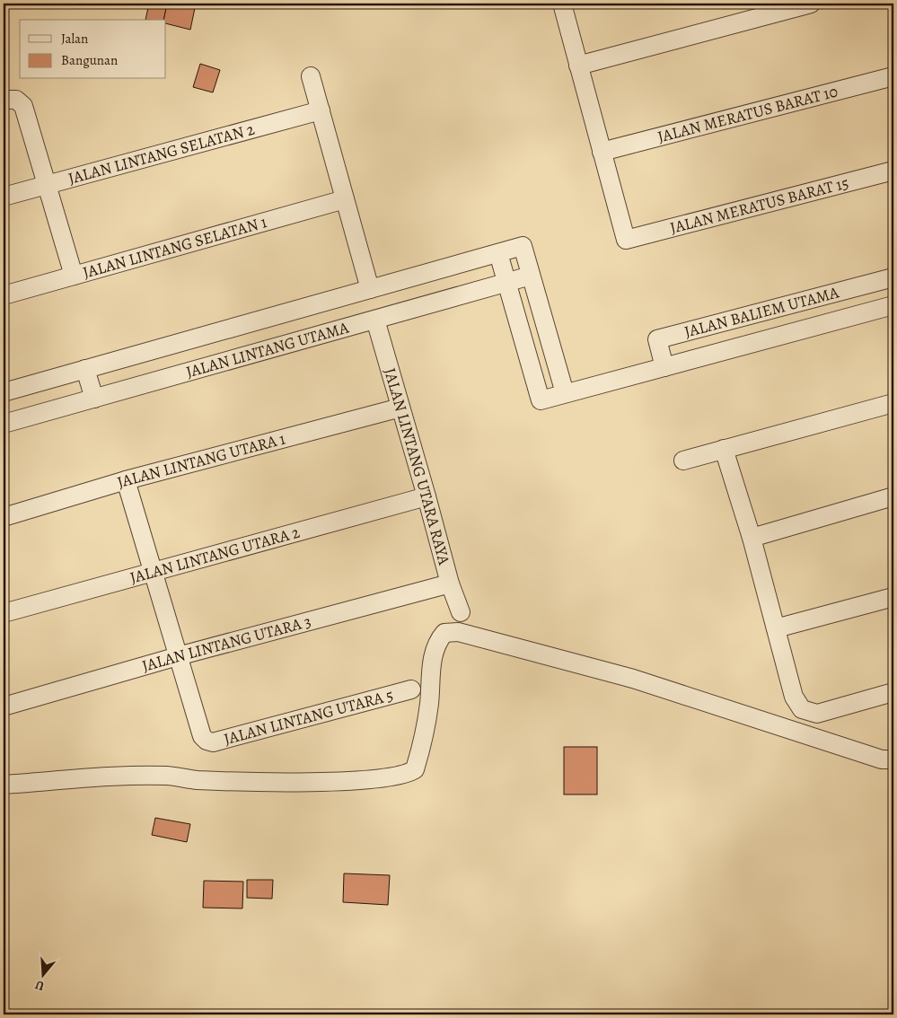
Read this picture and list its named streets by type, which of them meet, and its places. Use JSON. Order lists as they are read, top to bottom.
{
  "streets": {
    "street": [
      "JALAN MERATUS BARAT 10",
      "JALAN LINTANG SELATAN 2",
      "JALAN MERATUS BARAT 15",
      "JALAN LINTANG SELATAN 1",
      "JALAN BALIEM UTAMA",
      "JALAN LINTANG UTAMA",
      "JALAN LINTANG UTARA 1",
      "JALAN LINTANG UTARA RAYA",
      "JALAN LINTANG UTARA 2",
      "JALAN LINTANG UTARA 3",
      "JALAN LINTANG UTARA 5"
    ]
  },
  "crossings": [
    ["JALAN MERATUS BARAT 10", "JALAN MERATUS BARAT 15"],
    ["JALAN BALIEM UTAMA", "JALAN LINTANG UTAMA"],
    ["JALAN LINTANG UTAMA", "JALAN LINTANG UTARA RAYA"],
    ["JALAN LINTANG UTARA 1", "JALAN LINTANG UTARA RAYA"],
    ["JALAN LINTANG UTARA RAYA", "JALAN LINTANG UTARA 2"],
    ["JALAN LINTANG UTARA RAYA", "JALAN LINTANG UTARA 3"],
    ["JALAN LINTANG UTARA 3", "JALAN LINTANG UTARA 5"]
  ],
  "legend": ["Jalan", "Bangunan"],
  "north": "bottom"
}
